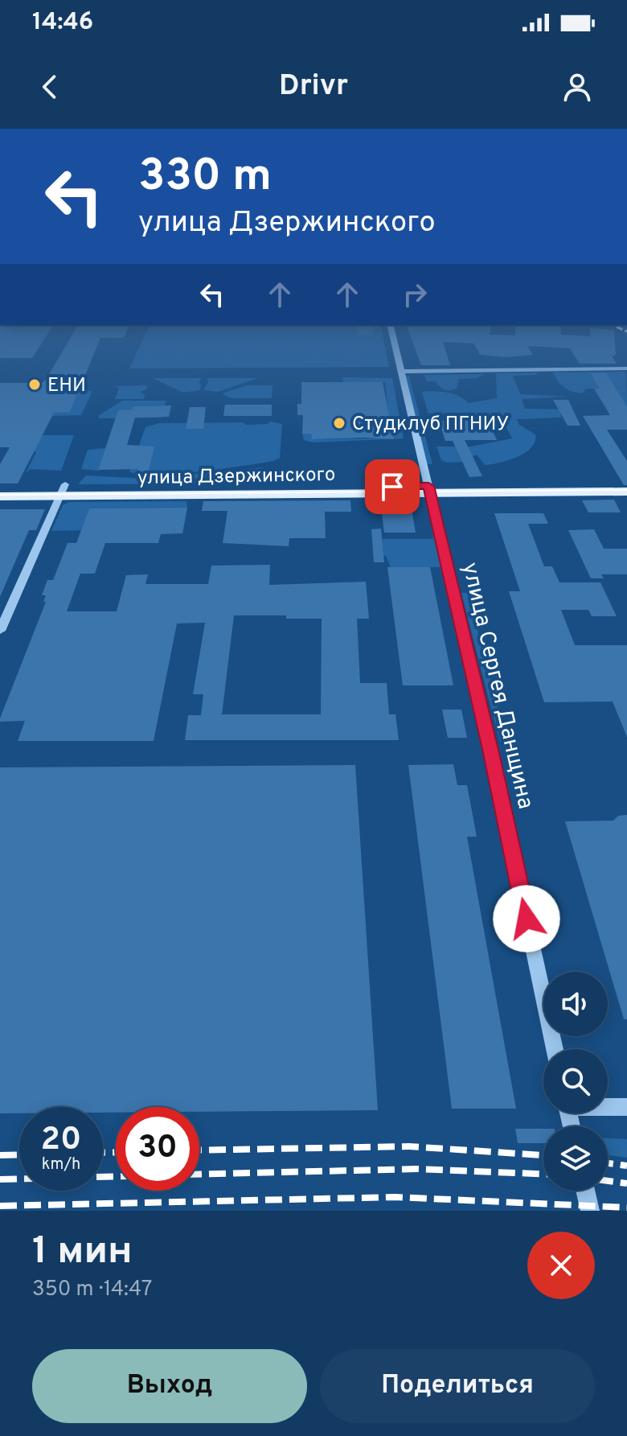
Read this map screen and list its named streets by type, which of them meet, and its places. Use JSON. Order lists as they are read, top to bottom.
{
  "streets": {
    "main road": ["улица Дзержинского"],
    "street": ["улица Сергея Данщина"]
  },
  "crossings": [
    ["улица Дзержинского", "улица Сергея Данщина"]
  ],
  "places": ["ЕНИ", "Студклуб ПГНИУ"],
  "page": {
    "status": "14:46",
    "header": "Drivr",
    "turn": ["330 m", "улица Дзержинского"],
    "speed": "20 km/h",
    "limit": "30",
    "heading": ["1 мин", "350 m · 14:47"],
    "buttons": ["Выход", "Поделиться"]
  }
}
